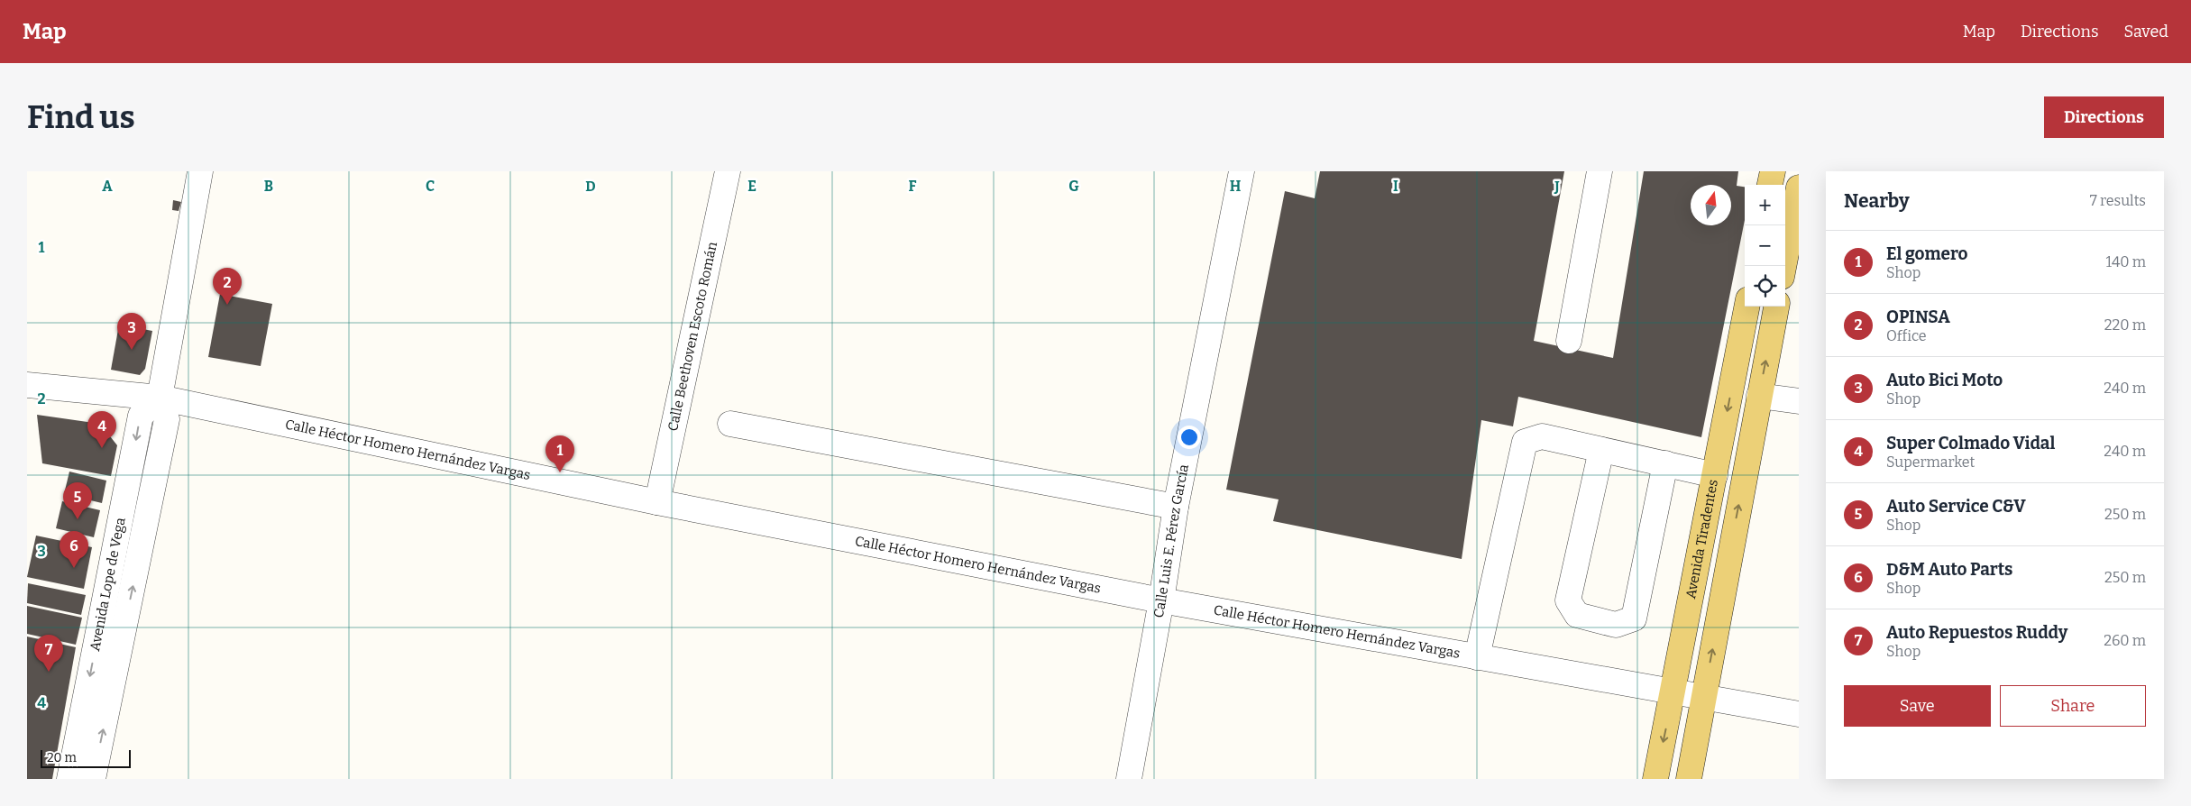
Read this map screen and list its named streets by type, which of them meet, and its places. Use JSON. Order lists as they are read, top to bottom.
{
  "streets": {
    "main road": ["Avenida Tiradentes"],
    "street": [
      "Calle Beethoven Escoto Román",
      "Calle Héctor Homero Hernández Vargas",
      "Calle Luis E. Pérez García",
      "Avenida Lope de Vega"
    ]
  },
  "crossings": [
    ["Calle Beethoven Escoto Román", "Calle Héctor Homero Hernández Vargas"],
    ["Calle Héctor Homero Hernández Vargas", "Avenida Tiradentes"],
    ["Calle Héctor Homero Hernández Vargas", "Calle Luis E. Pérez García"],
    ["Calle Héctor Homero Hernández Vargas", "Avenida Lope de Vega"]
  ],
  "scale_bar": "20 m",
  "north": "top",
  "page": {
    "header": "Map",
    "nav": ["Map", "Directions", "Saved"],
    "buttons": [
      "Directions",
      ["Save", "Share"]
    ],
    "title": "Find us",
    "heading": ["Nearby", "7 results"],
    "map_buttons": ["+", "−"],
    "list": [
      {
        "mark": "1",
        "name": "El gomero",
        "note": "Shop",
        "value": "140 m"
      },
      {
        "mark": "2",
        "name": "OPINSA",
        "note": "Office",
        "value": "220 m"
      },
      {
        "mark": "3",
        "name": "Auto Bici Moto",
        "note": "Shop",
        "value": "240 m"
      },
      {
        "mark": "4",
        "name": "Super Colmado Vidal",
        "note": "Supermarket",
        "value": "240 m"
      },
      {
        "mark": "5",
        "name": "Auto Service C&V",
        "note": "Shop",
        "value": "250 m"
      },
      {
        "mark": "6",
        "name": "D&M Auto Parts",
        "note": "Shop",
        "value": "250 m"
      },
      {
        "mark": "7",
        "name": "Auto Repuestos Ruddy",
        "note": "Shop",
        "value": "260 m"
      }
    ],
    "pins": [
      "2",
      "3",
      "4",
      "1",
      "5",
      "6",
      "7"
    ],
    "scale": "20 m"
  },
  "grid": {
    "columns": [
      "A",
      "B",
      "C",
      "D",
      "E",
      "F",
      "G",
      "H",
      "I",
      "J"
    ],
    "rows": [
      "1",
      "2",
      "3",
      "4"
    ]
  }
}
